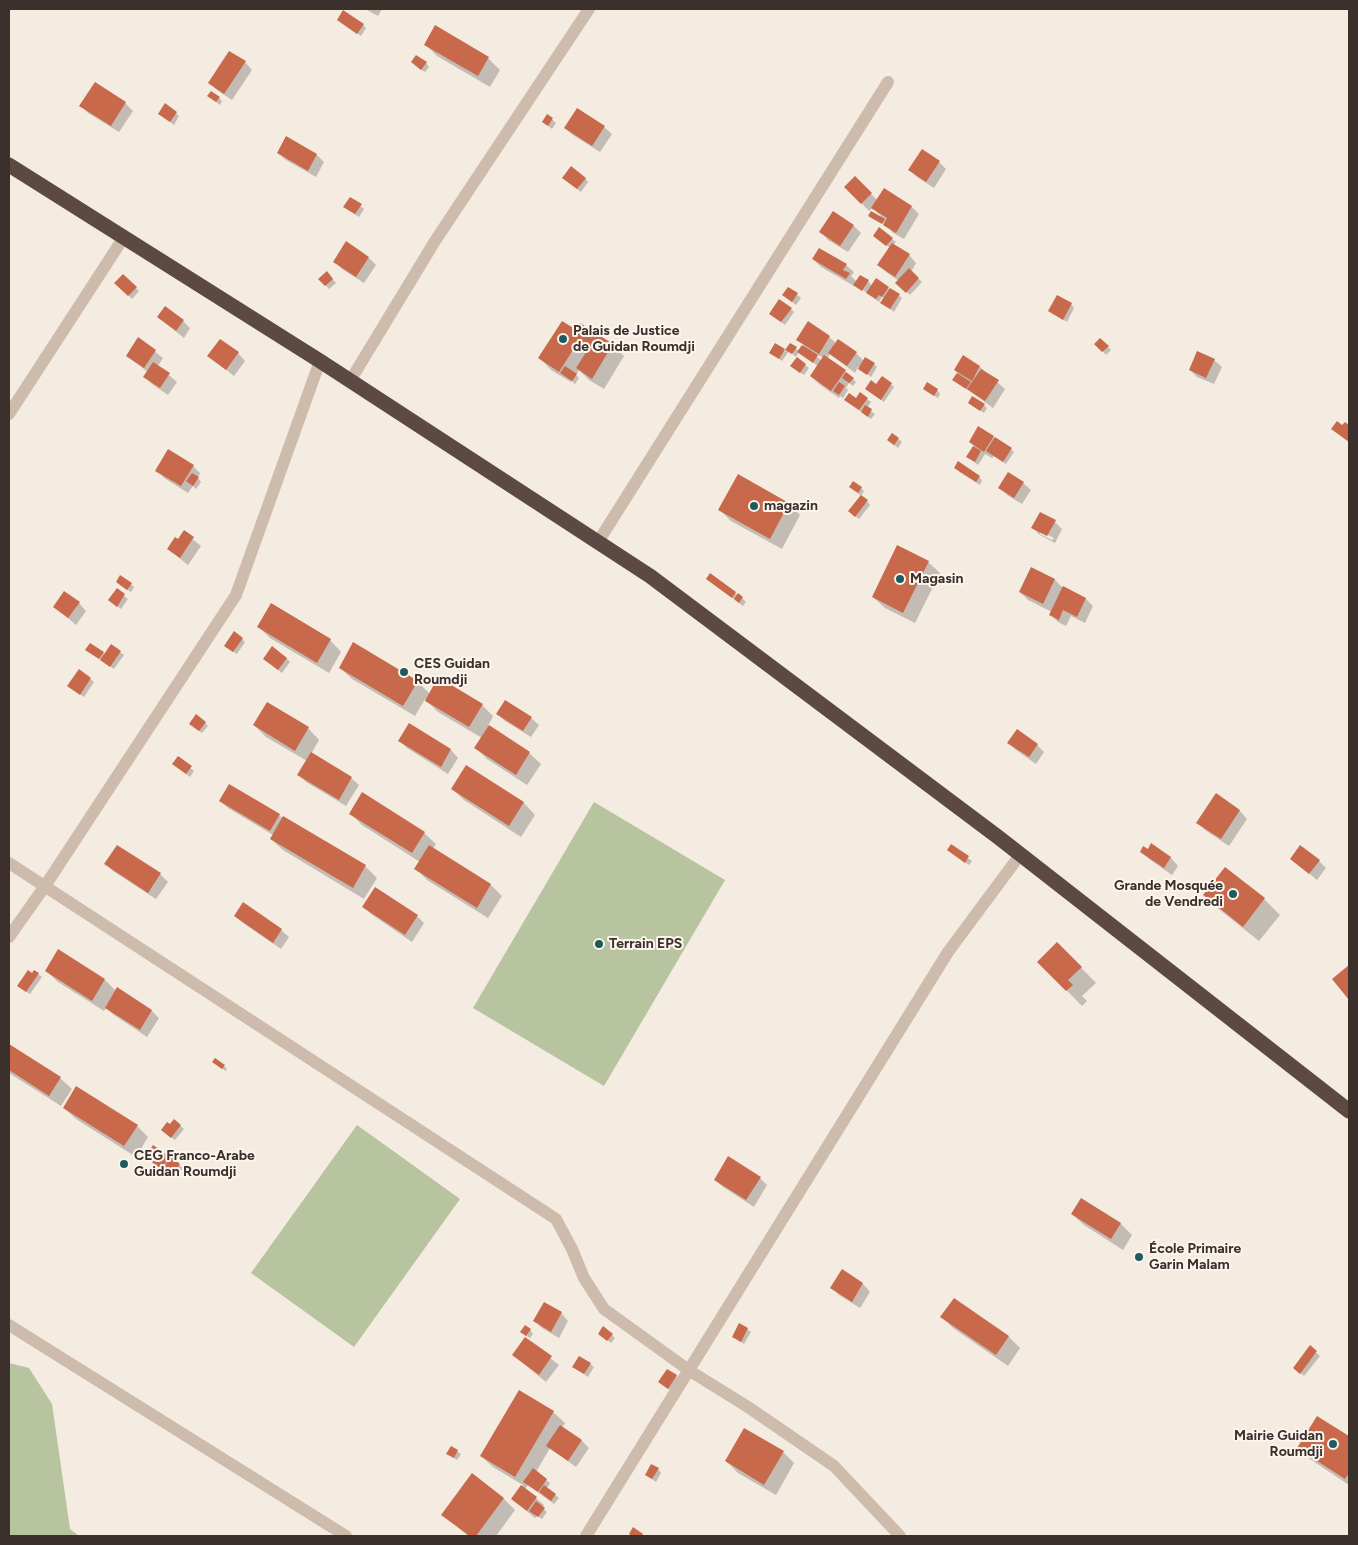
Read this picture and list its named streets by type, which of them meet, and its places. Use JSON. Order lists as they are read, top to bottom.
{
  "places": [
    "Palais de Justice de Guidan Roumdji",
    "magazin",
    "Magasin",
    "CES Guidan Roumdji",
    "Grande Mosquée de Vendredi",
    "Terrain EPS",
    "CEG Franco-Arabe Guidan Roumdji",
    "École Primaire Garin Malam",
    "Mairie Guidan Roumdji"
  ]
}
